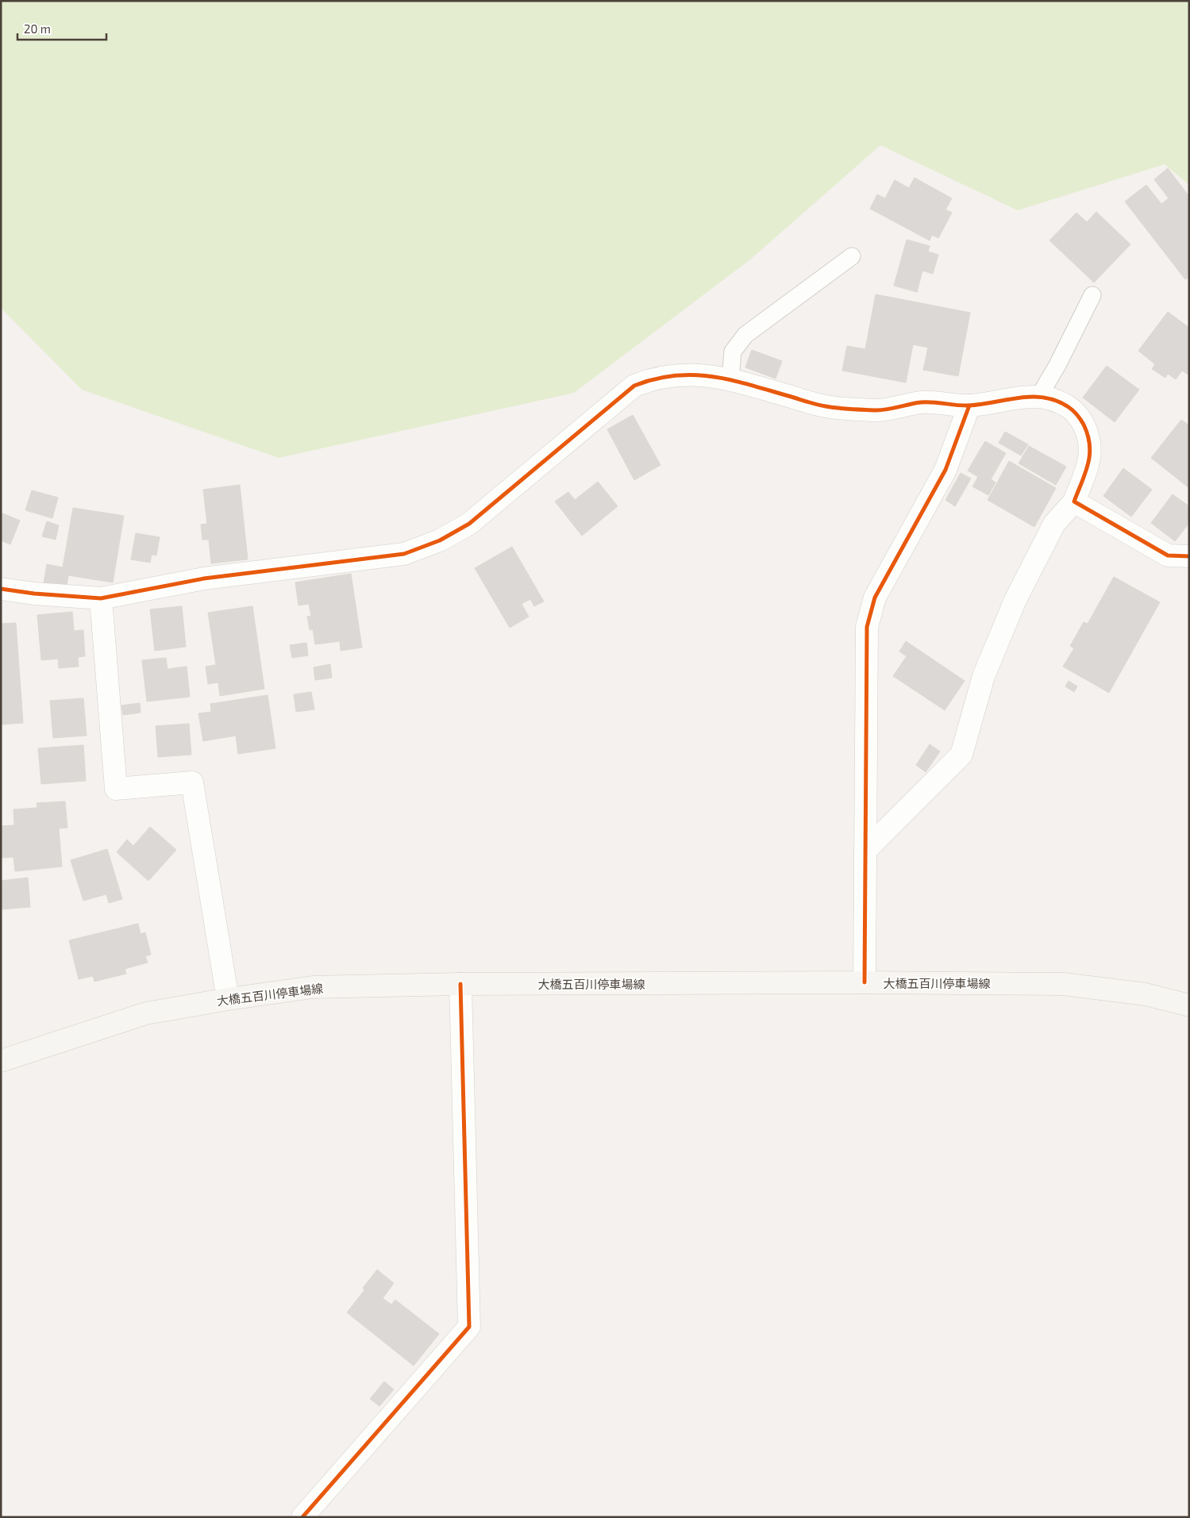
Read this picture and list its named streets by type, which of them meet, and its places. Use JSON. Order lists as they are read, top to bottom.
{
  "streets": {
    "main road": ["大橋五百川停車場線"]
  },
  "scale_bar": "20 m"
}
